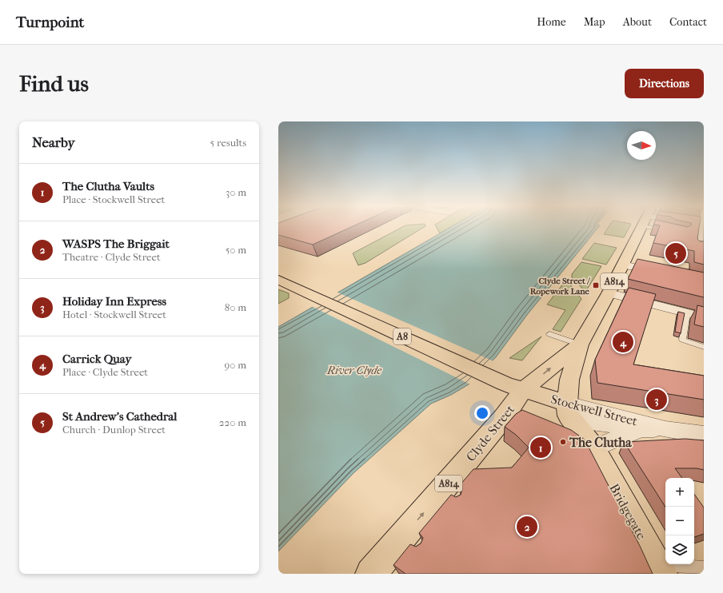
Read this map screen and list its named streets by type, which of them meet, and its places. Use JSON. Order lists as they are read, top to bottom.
{
  "streets": {
    "main road": [
      "A814",
      "A8",
      "Stockwell Street",
      "Clyde Street",
      "Bridgegate"
    ]
  },
  "crossings": [
    ["Stockwell Street", "Clyde Street"],
    ["Stockwell Street", "Bridgegate"]
  ],
  "one_way": ["Clyde Street"],
  "water": ["River Clyde"],
  "places": {
    "transit": ["Clyde Street / Ropework Lane"],
    "other": ["The Clutha"]
  },
  "north": "right",
  "page": {
    "header": "Turnpoint",
    "nav": [
      "Home",
      "Map",
      "About",
      "Contact"
    ],
    "buttons": "Directions",
    "title": "Find us",
    "heading": ["Nearby", "5 results"],
    "list": [
      {
        "mark": "1",
        "name": "The Clutha Vaults",
        "note": "Place · Stockwell Street",
        "value": "30 m"
      },
      {
        "mark": "2",
        "name": "WASPS The Briggait",
        "note": "Theatre · Clyde Street",
        "value": "50 m"
      },
      {
        "mark": "3",
        "name": "Holiday Inn Express",
        "note": "Hotel · Stockwell Street",
        "value": "80 m"
      },
      {
        "mark": "4",
        "name": "Carrick Quay",
        "note": "Place · Clyde Street",
        "value": "90 m"
      },
      {
        "mark": "5",
        "name": "St Andrew's Cathedral",
        "note": "Church · Dunlop Street",
        "value": "220 m"
      }
    ],
    "pins": [
      "5",
      "4",
      "3",
      "1",
      "2"
    ],
    "map_buttons": ["+", "−"]
  }
}
